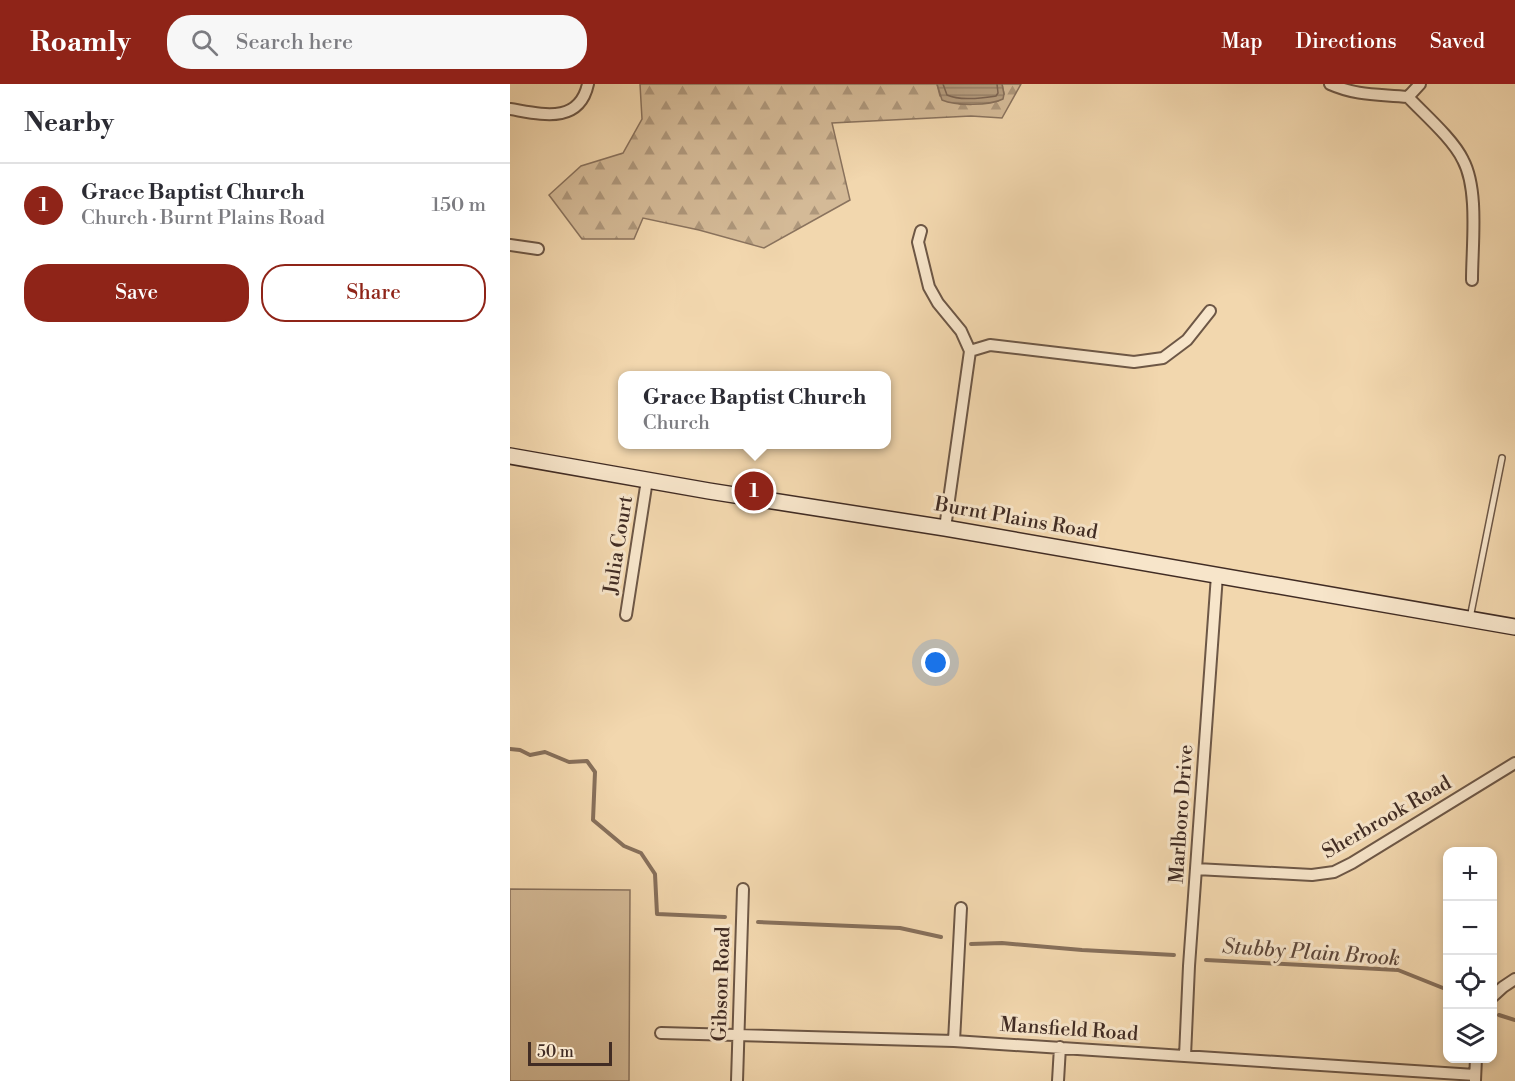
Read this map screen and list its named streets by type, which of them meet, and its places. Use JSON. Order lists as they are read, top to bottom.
{
  "streets": {
    "main road": ["Burnt Plains Road"],
    "street": [
      "Julia Court",
      "Marlboro Drive",
      "Sherbrook Road",
      "Gibson Road",
      "Mansfield Road"
    ]
  },
  "crossings": [
    ["Burnt Plains Road", "Julia Court"],
    ["Burnt Plains Road", "Marlboro Drive"],
    ["Marlboro Drive", "Sherbrook Road"],
    ["Marlboro Drive", "Mansfield Road"],
    ["Gibson Road", "Mansfield Road"]
  ],
  "water": ["Stubby Plain Brook"],
  "scale_bar": "50 m",
  "page": {
    "header": "Roamly",
    "search": "Search here",
    "nav": ["Map", "Directions", "Saved"],
    "heading": "Nearby",
    "list": [
      {
        "mark": "1",
        "name": "Grace Baptist Church",
        "note": "Church · Burnt Plains Road",
        "value": "150 m"
      }
    ],
    "buttons": ["Save", "Share"],
    "popup": ["Grace Baptist Church", "Church"],
    "pins": "1",
    "map_buttons": ["+", "−"],
    "scale": "50 m"
  }
}
